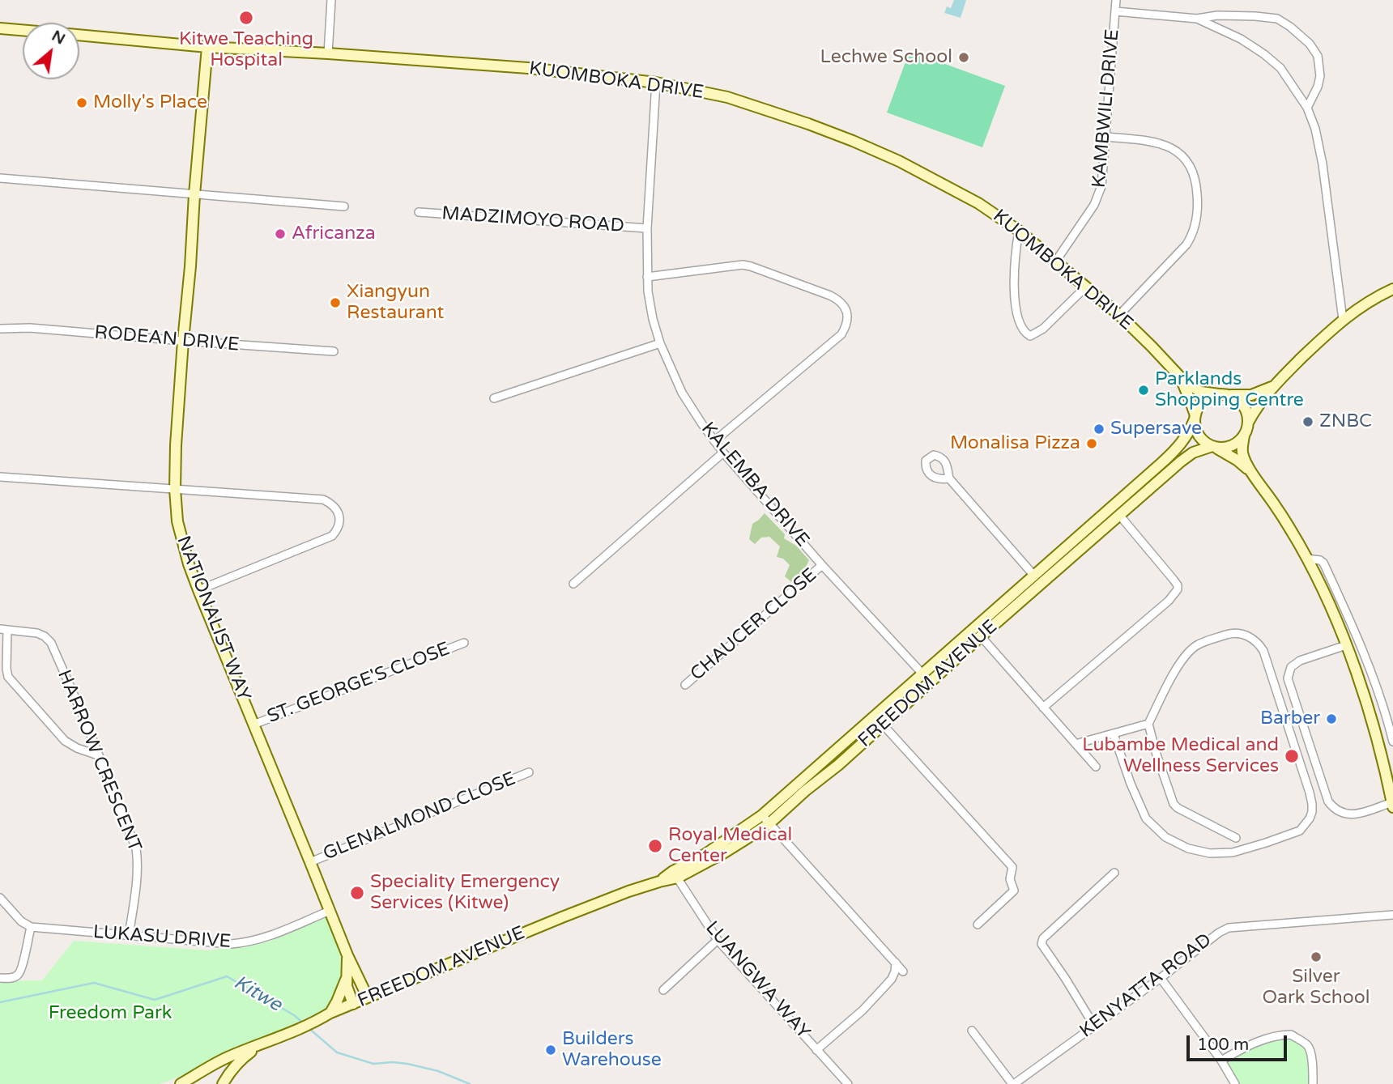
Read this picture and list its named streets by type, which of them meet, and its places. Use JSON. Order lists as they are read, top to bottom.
{
  "streets": {
    "main road": ["KUOMBOKA DRIVE", "NATIONALIST WAY", "FREEDOM AVENUE"],
    "street": [
      "KAMBWILI DRIVE",
      "MADZIMOYO ROAD",
      "RODEAN DRIVE",
      "KALEMBA DRIVE",
      "CHAUCER CLOSE",
      "ST. GEORGE'S CLOSE",
      "HARROW CRESCENT",
      "GLENALMOND CLOSE",
      "LUKASU DRIVE",
      "LUANGWA WAY",
      "KENYATTA ROAD"
    ]
  },
  "crossings": [
    ["KUOMBOKA DRIVE", "KAMBWILI DRIVE"],
    ["KUOMBOKA DRIVE", "KALEMBA DRIVE"],
    ["KUOMBOKA DRIVE", "NATIONALIST WAY"],
    ["MADZIMOYO ROAD", "KALEMBA DRIVE"],
    ["RODEAN DRIVE", "NATIONALIST WAY"],
    ["KALEMBA DRIVE", "CHAUCER CLOSE"],
    ["KALEMBA DRIVE", "FREEDOM AVENUE"],
    ["NATIONALIST WAY", "ST. GEORGE'S CLOSE"],
    ["NATIONALIST WAY", "FREEDOM AVENUE"],
    ["NATIONALIST WAY", "GLENALMOND CLOSE"],
    ["NATIONALIST WAY", "LUKASU DRIVE"],
    ["FREEDOM AVENUE", "LUANGWA WAY"],
    ["HARROW CRESCENT", "LUKASU DRIVE"]
  ],
  "water": ["Kitwe"],
  "parks": ["Freedom Park"],
  "places": [
    "Kitwe Teaching Hospital",
    "Lechwe School",
    "Molly's Place",
    "Africanza",
    "Xiangyun Restaurant",
    "Parklands Shopping Centre",
    "ZNBC",
    "Supersave",
    "Monalisa Pizza",
    "Barber",
    "Lubambe Medical and Wellness Services",
    "Royal Medical Center",
    "Speciality Emergency Services (Kitwe)",
    "Silver Oark School",
    "Builders Warehouse"
  ],
  "scale_bar": "100 m",
  "north": "top right"
}
